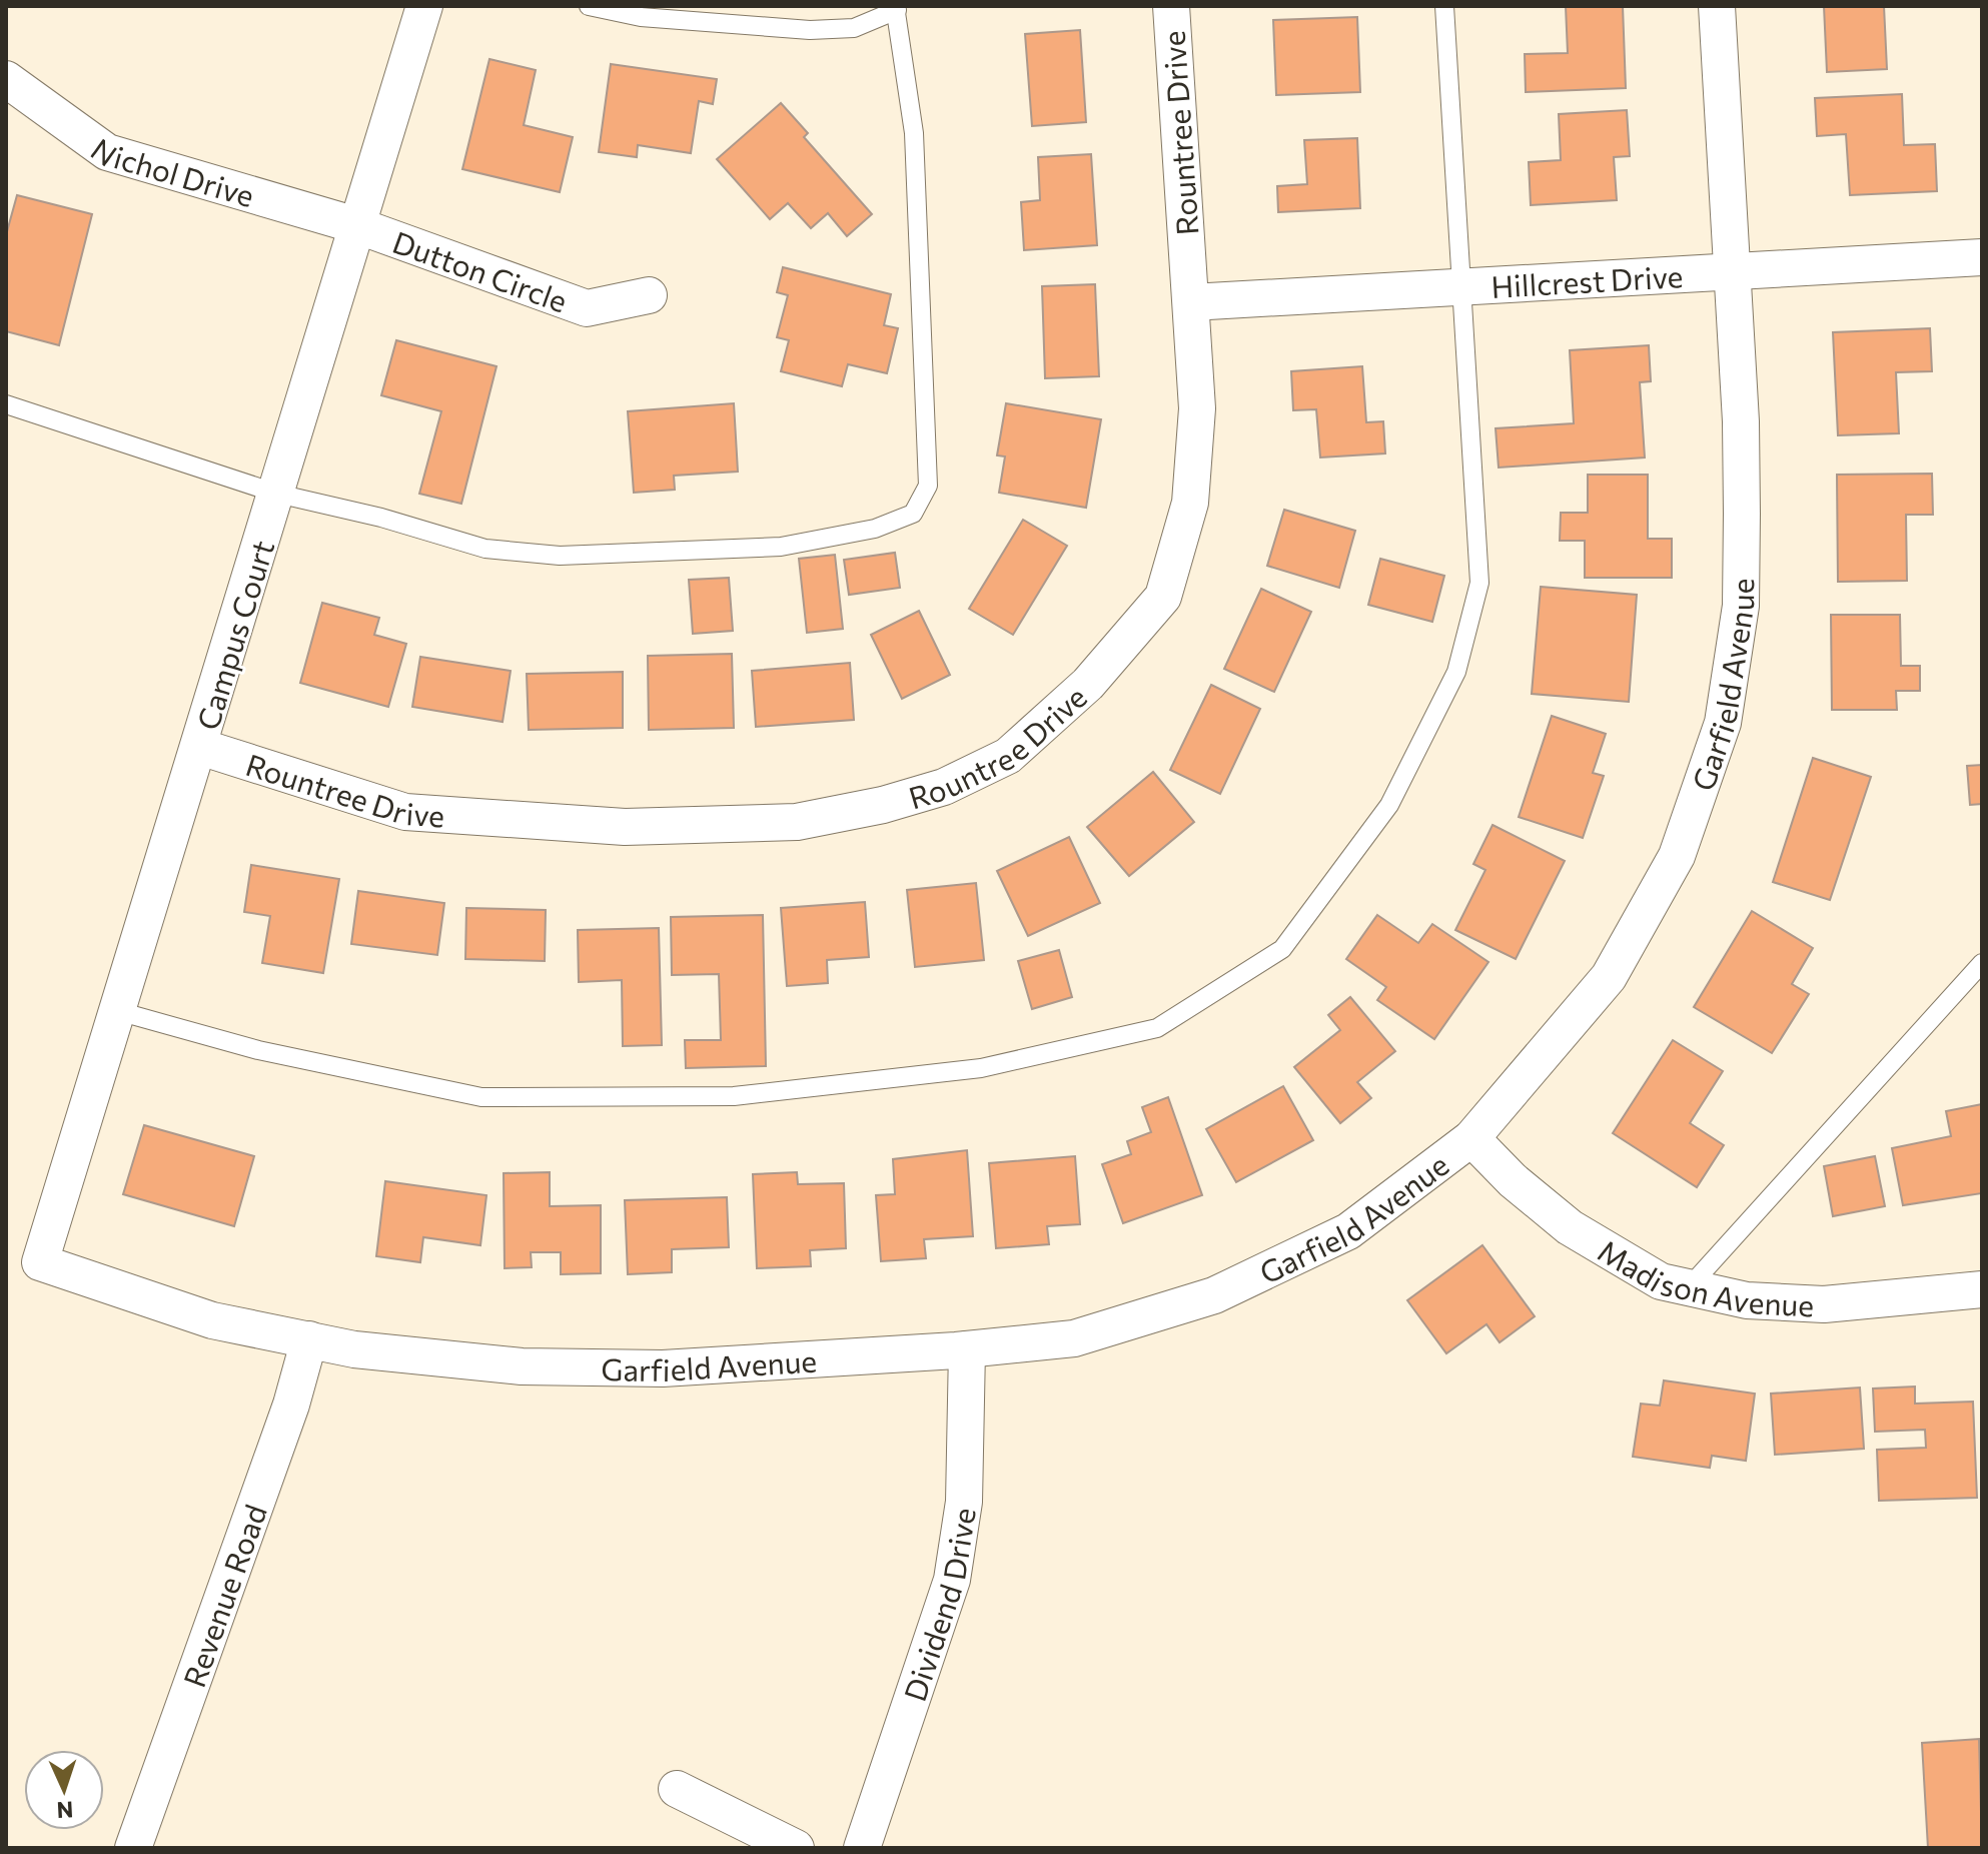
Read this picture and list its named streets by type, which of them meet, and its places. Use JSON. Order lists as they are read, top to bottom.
{
  "streets": {
    "street": [
      "Rountree Drive",
      "Nichol Drive",
      "Dutton Circle",
      "Hillcrest Drive",
      "Campus Court",
      "Garfield Avenue",
      "Madison Avenue",
      "Revenue Road",
      "Dividend Drive"
    ]
  },
  "crossings": [
    ["Rountree Drive", "Hillcrest Drive"],
    ["Rountree Drive", "Campus Court"],
    ["Nichol Drive", "Dutton Circle"],
    ["Nichol Drive", "Campus Court"],
    ["Dutton Circle", "Campus Court"],
    ["Hillcrest Drive", "Garfield Avenue"],
    ["Campus Court", "Garfield Avenue"],
    ["Garfield Avenue", "Madison Avenue"],
    ["Garfield Avenue", "Revenue Road"],
    ["Garfield Avenue", "Dividend Drive"]
  ],
  "north": "bottom"
}
